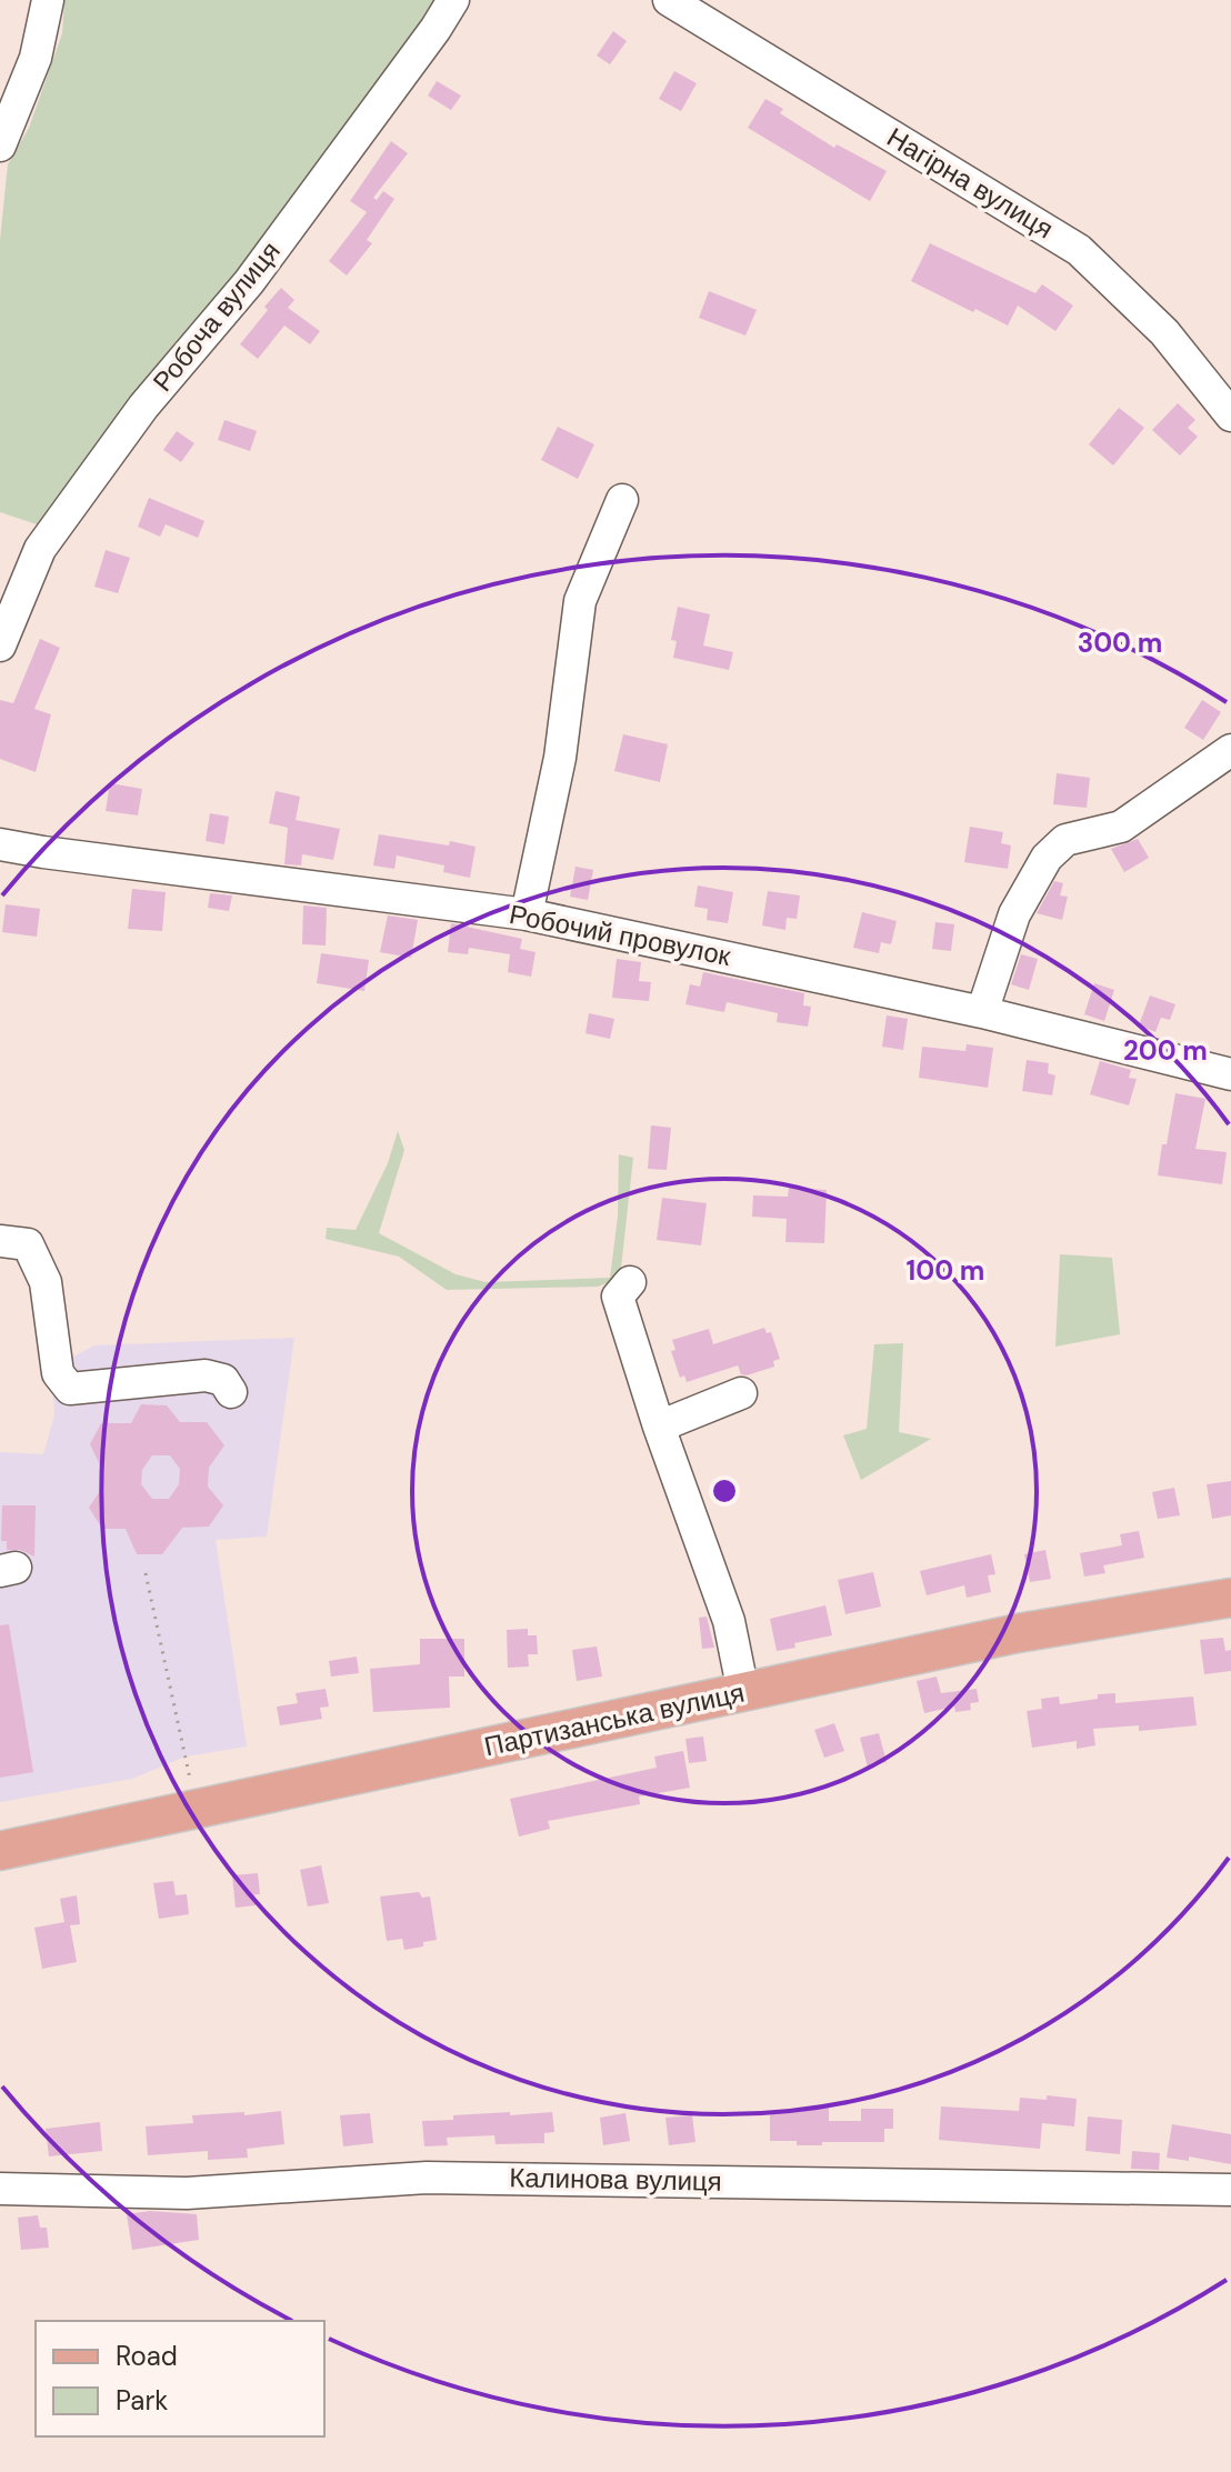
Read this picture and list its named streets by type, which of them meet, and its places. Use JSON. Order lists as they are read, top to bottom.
{
  "streets": {
    "main road": ["Партизанська вулиця"],
    "street": [
      "Нагірна вулиця",
      "Робоча вулиця",
      "Робочий провулок",
      "Калинова вулиця"
    ]
  },
  "legend": ["Road", "Park"],
  "rings": ["300 m", "200 m", "100 m"]
}
